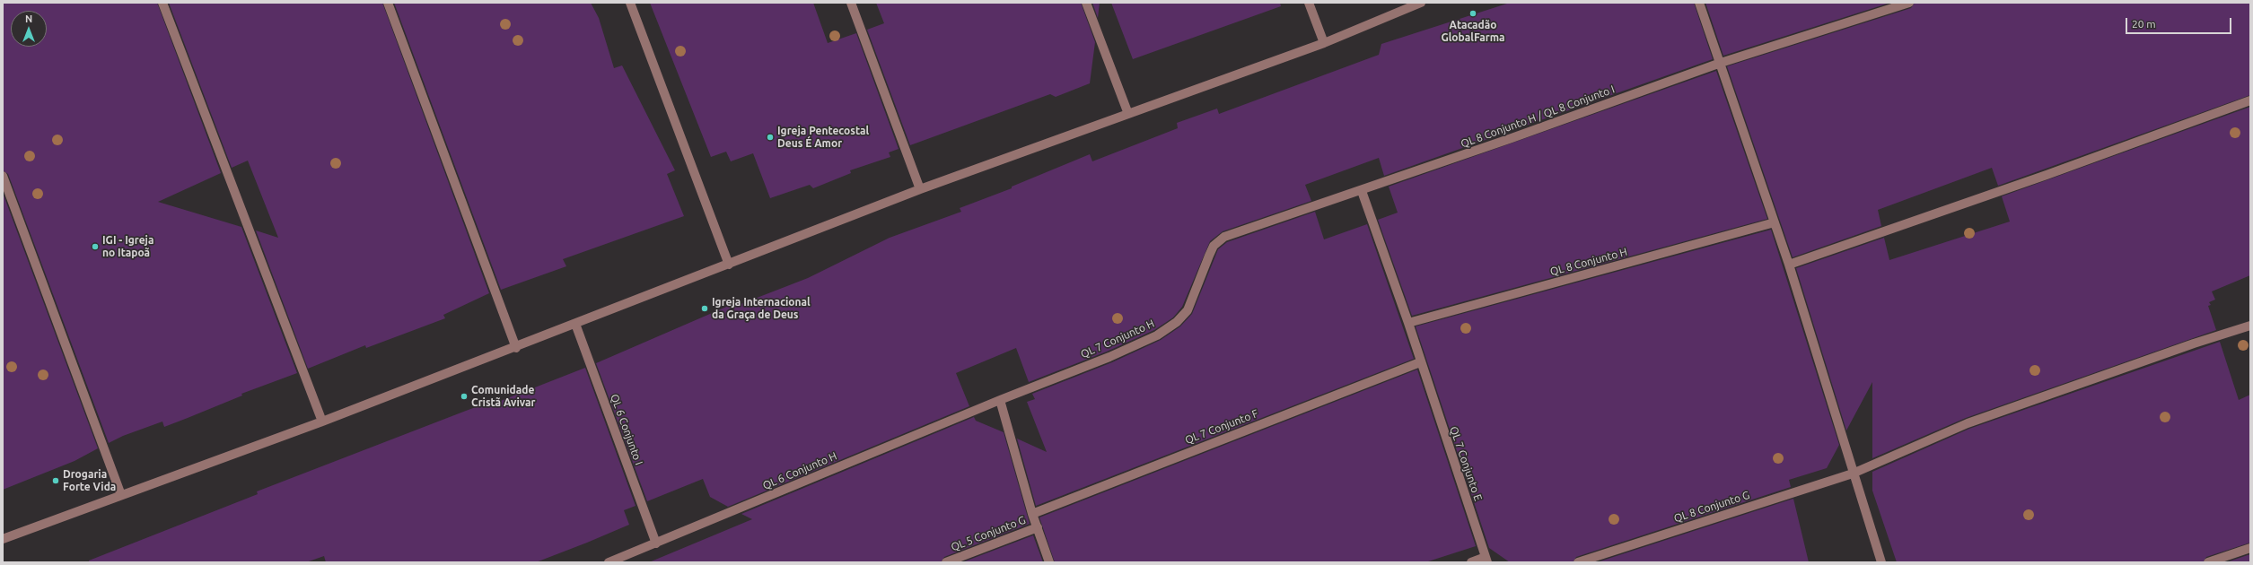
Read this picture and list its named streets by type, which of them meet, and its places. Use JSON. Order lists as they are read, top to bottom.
{
  "streets": {
    "street": [
      "QL 8 Conjunto H / QL 8 Conjunto I",
      "QL 8 Conjunto H",
      "QL 7 Conjunto H",
      "QL 7 Conjunto F",
      "QL 6 Conjunto I",
      "QL 7 Conjunto E",
      "QL 6 Conjunto H",
      "QL 8 Conjunto G",
      "QL 5 Conjunto G"
    ]
  },
  "crossings": [
    ["QL 8 Conjunto H / QL 8 Conjunto I", "QL 7 Conjunto H"],
    ["QL 7 Conjunto H", "QL 6 Conjunto H"],
    ["QL 7 Conjunto F", "QL 7 Conjunto E"],
    ["QL 6 Conjunto I", "QL 6 Conjunto H"]
  ],
  "places": [
    "Atacadão GlobalFarma",
    "Igreja Pentecostal Deus É Amor",
    "IGI - Igreja no Itapoã",
    "Igreja Internacional da Graça de Deus",
    "Comunidade Cristã Avivar",
    "Drogaria Forte Vida"
  ],
  "scale_bar": "20 m",
  "north": "top"
}
